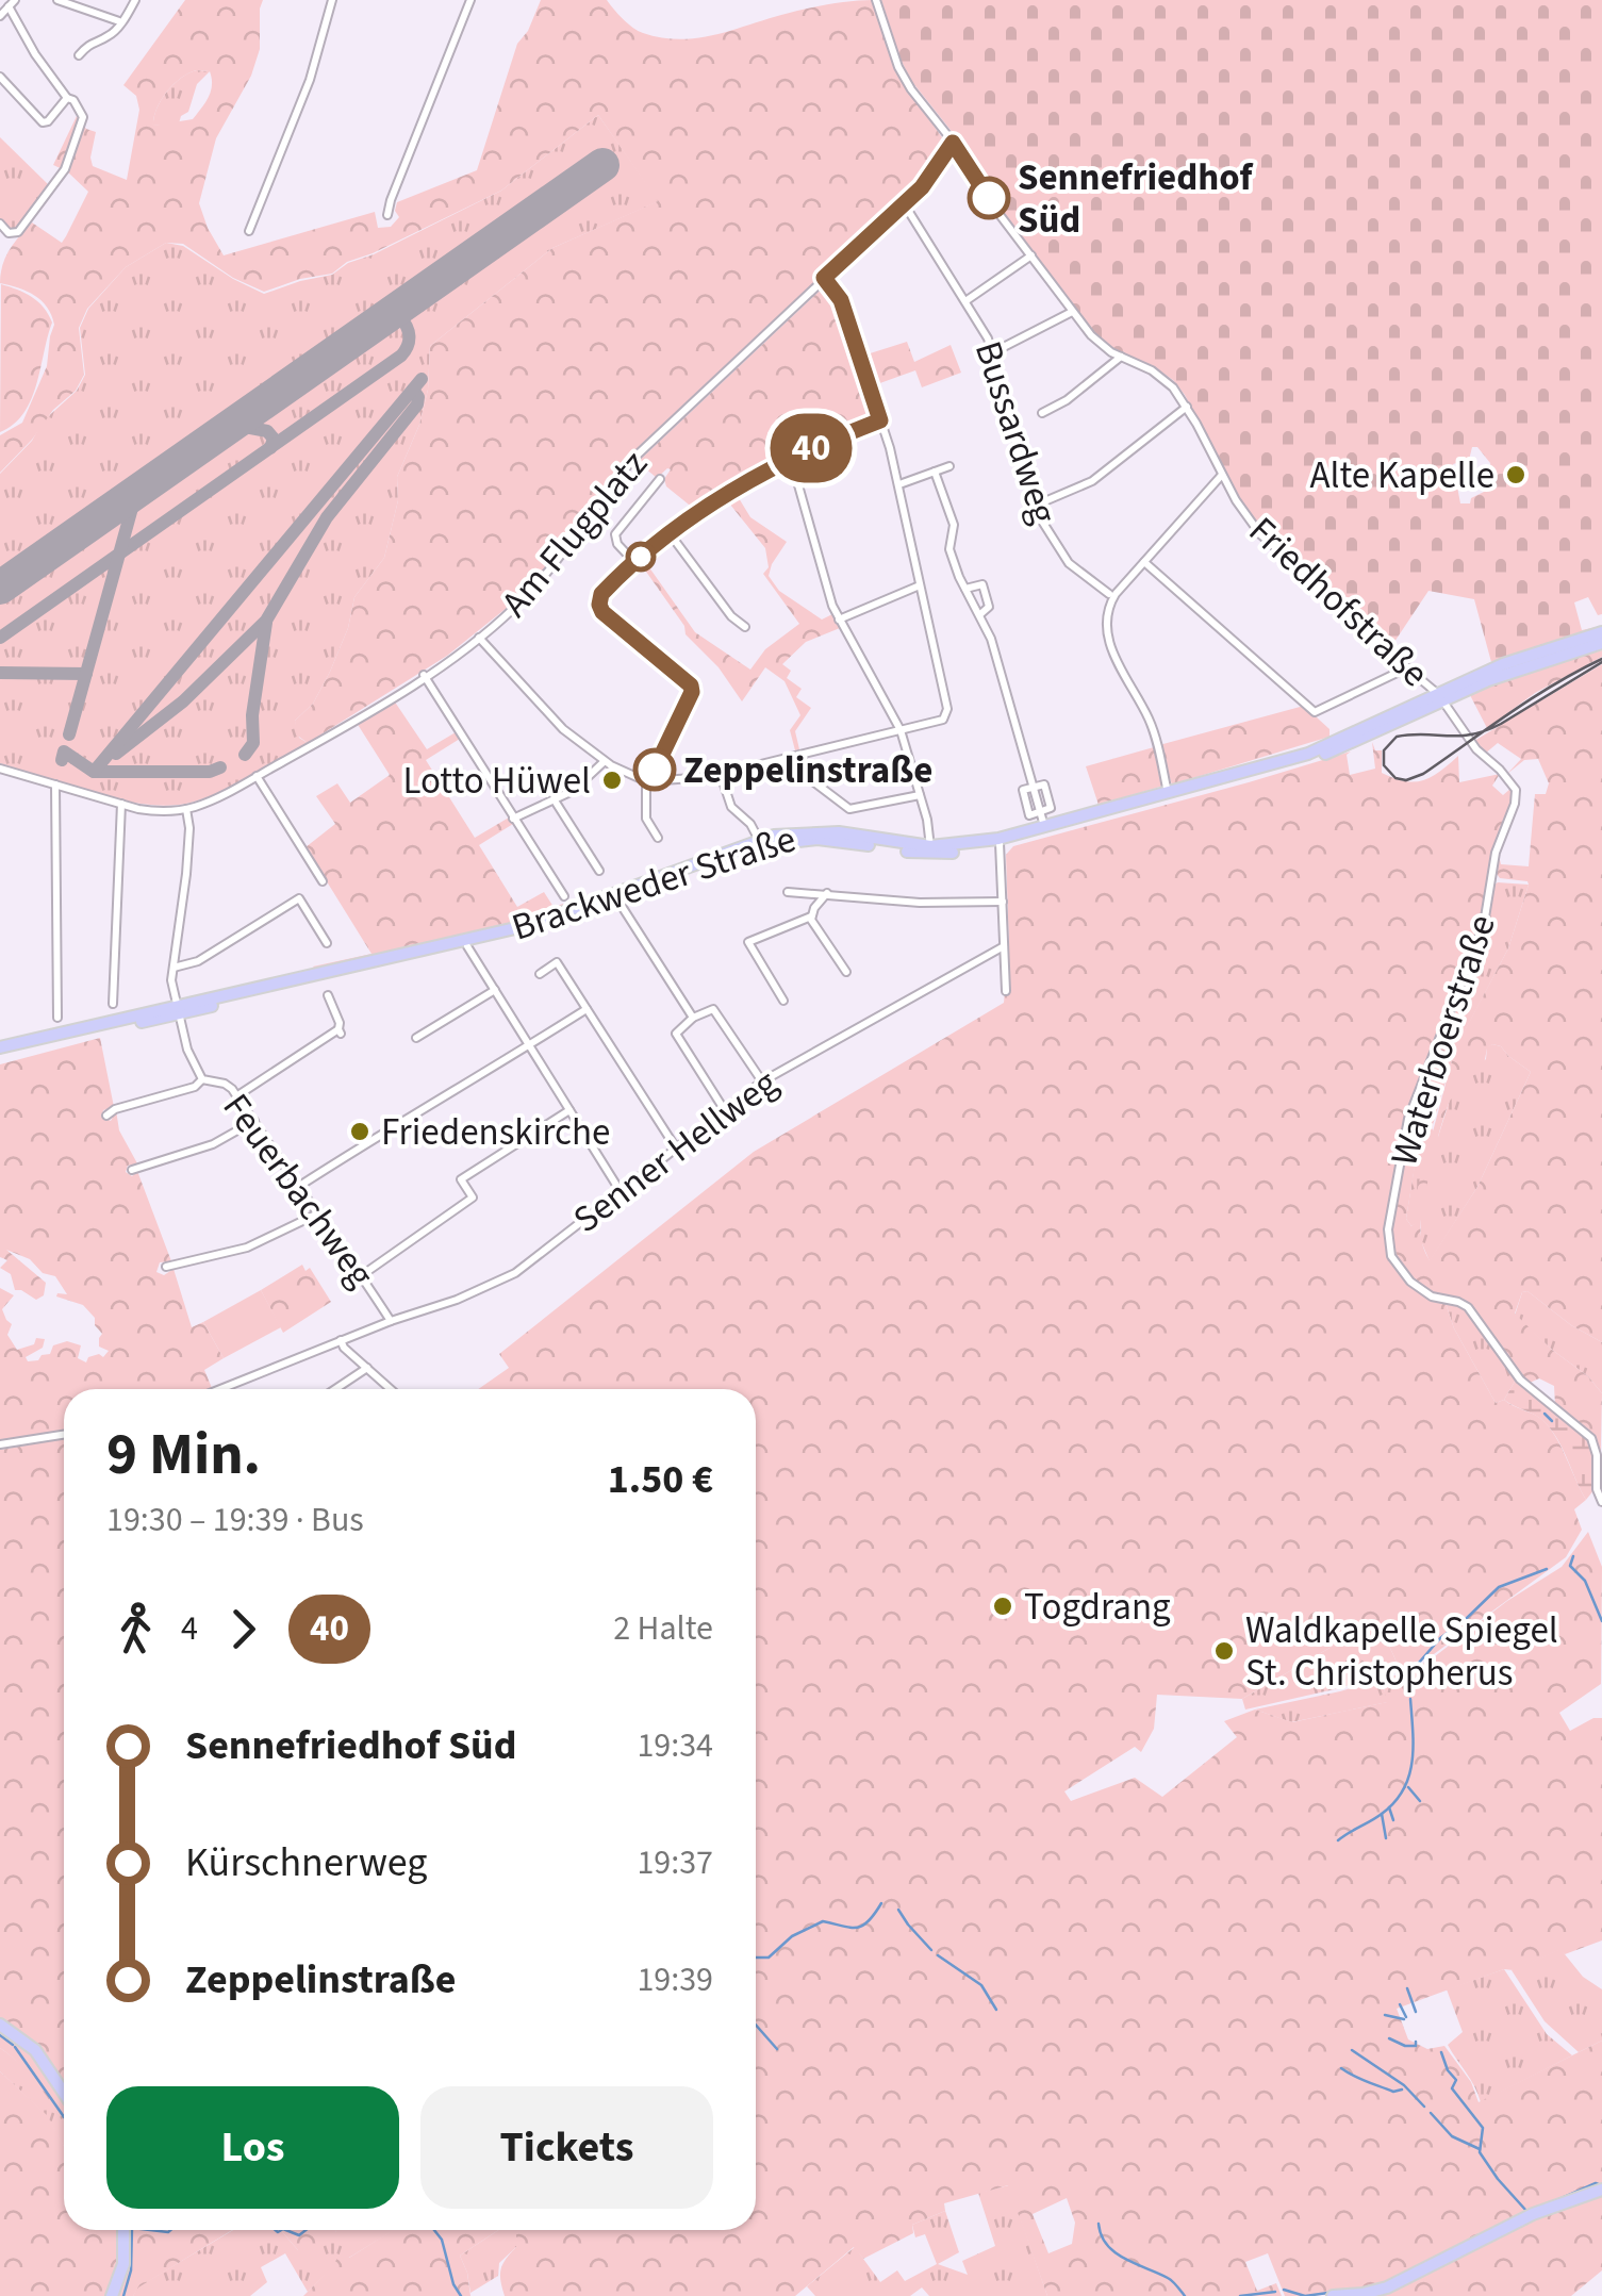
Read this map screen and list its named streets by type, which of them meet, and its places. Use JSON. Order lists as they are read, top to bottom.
{
  "streets": {
    "main road": ["Brackweder Straße"],
    "street": [
      "Bussardweg",
      "Am Flugplatz",
      "Friedhofstraße",
      "Waterboerstraße",
      "Senner Hellweg",
      "Feuerbachweg"
    ]
  },
  "crossings": [
    ["Bussardweg", "Am Flugplatz"],
    ["Am Flugplatz", "Friedhofstraße"],
    ["Am Flugplatz", "Feuerbachweg"],
    ["Friedhofstraße", "Brackweder Straße"],
    ["Friedhofstraße", "Waterboerstraße"],
    ["Brackweder Straße", "Waterboerstraße"],
    ["Brackweder Straße", "Feuerbachweg"],
    ["Senner Hellweg", "Feuerbachweg"]
  ],
  "places": [
    "Sennefriedhof Süd",
    "Alte Kapelle",
    "Zeppelinstraße",
    "Lotto Hüwel",
    "Friedenskirche",
    "Togdrang",
    "Waldkapelle Spiegel St. Christopherus"
  ],
  "lines": ["bus line 40"],
  "page": {
    "on_map": "40",
    "heading": ["9 Min.", "19:30 – 19:39 · Bus", "1.50 €"],
    "legs": ["4", "40", "2 Halte"],
    "list": [
      {
        "name": "Sennefriedhof Süd",
        "value": "19:34"
      },
      {
        "name": "Kürschnerweg",
        "value": "19:37"
      },
      {
        "name": "Zeppelinstraße",
        "value": "19:39"
      }
    ],
    "buttons": ["Los", "Tickets"]
  }
}
